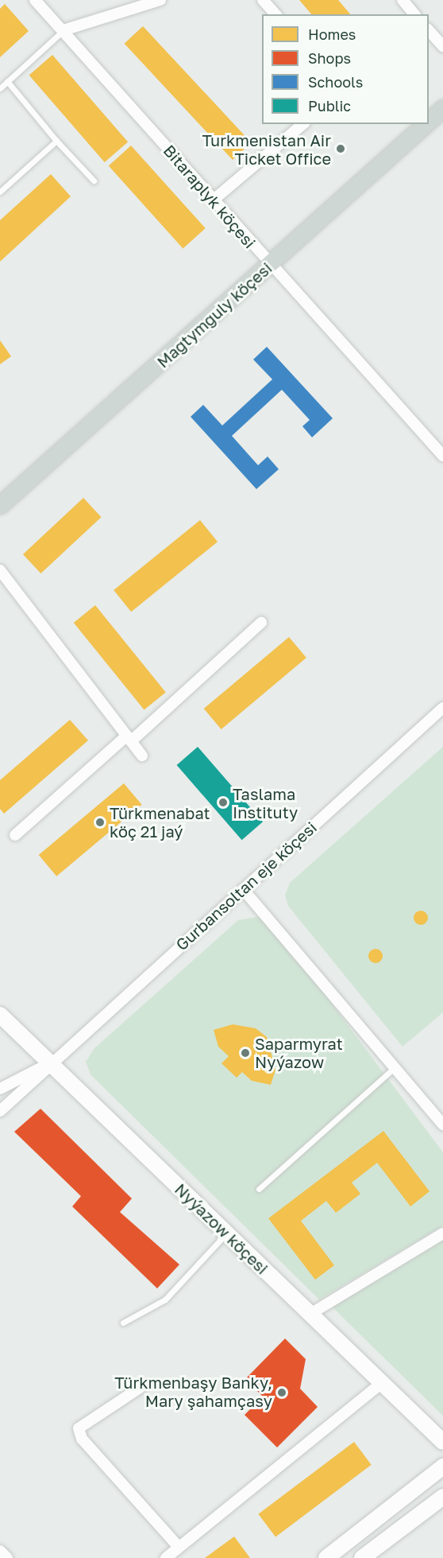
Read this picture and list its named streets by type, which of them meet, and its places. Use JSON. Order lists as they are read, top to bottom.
{
  "streets": {
    "main road": ["Magtymguly köçesi"],
    "street": ["Bitaraplyk köçesi", "Gurbansoltan eje köçesi", "Nyýazow köçesi"]
  },
  "crossings": [
    ["Bitaraplyk köçesi", "Magtymguly köçesi"],
    ["Gurbansoltan eje köçesi", "Nyýazow köçesi"]
  ],
  "places": [
    "Turkmenistan Air Ticket Office",
    "Taslama Instituty",
    "Türkmenabat köç 21 jaý",
    "Saparmyrat Nyýazow",
    "Türkmenbaşy Banky, Mary şahamçasy"
  ],
  "legend": [
    "Homes",
    "Shops",
    "Schools",
    "Public"
  ]
}
